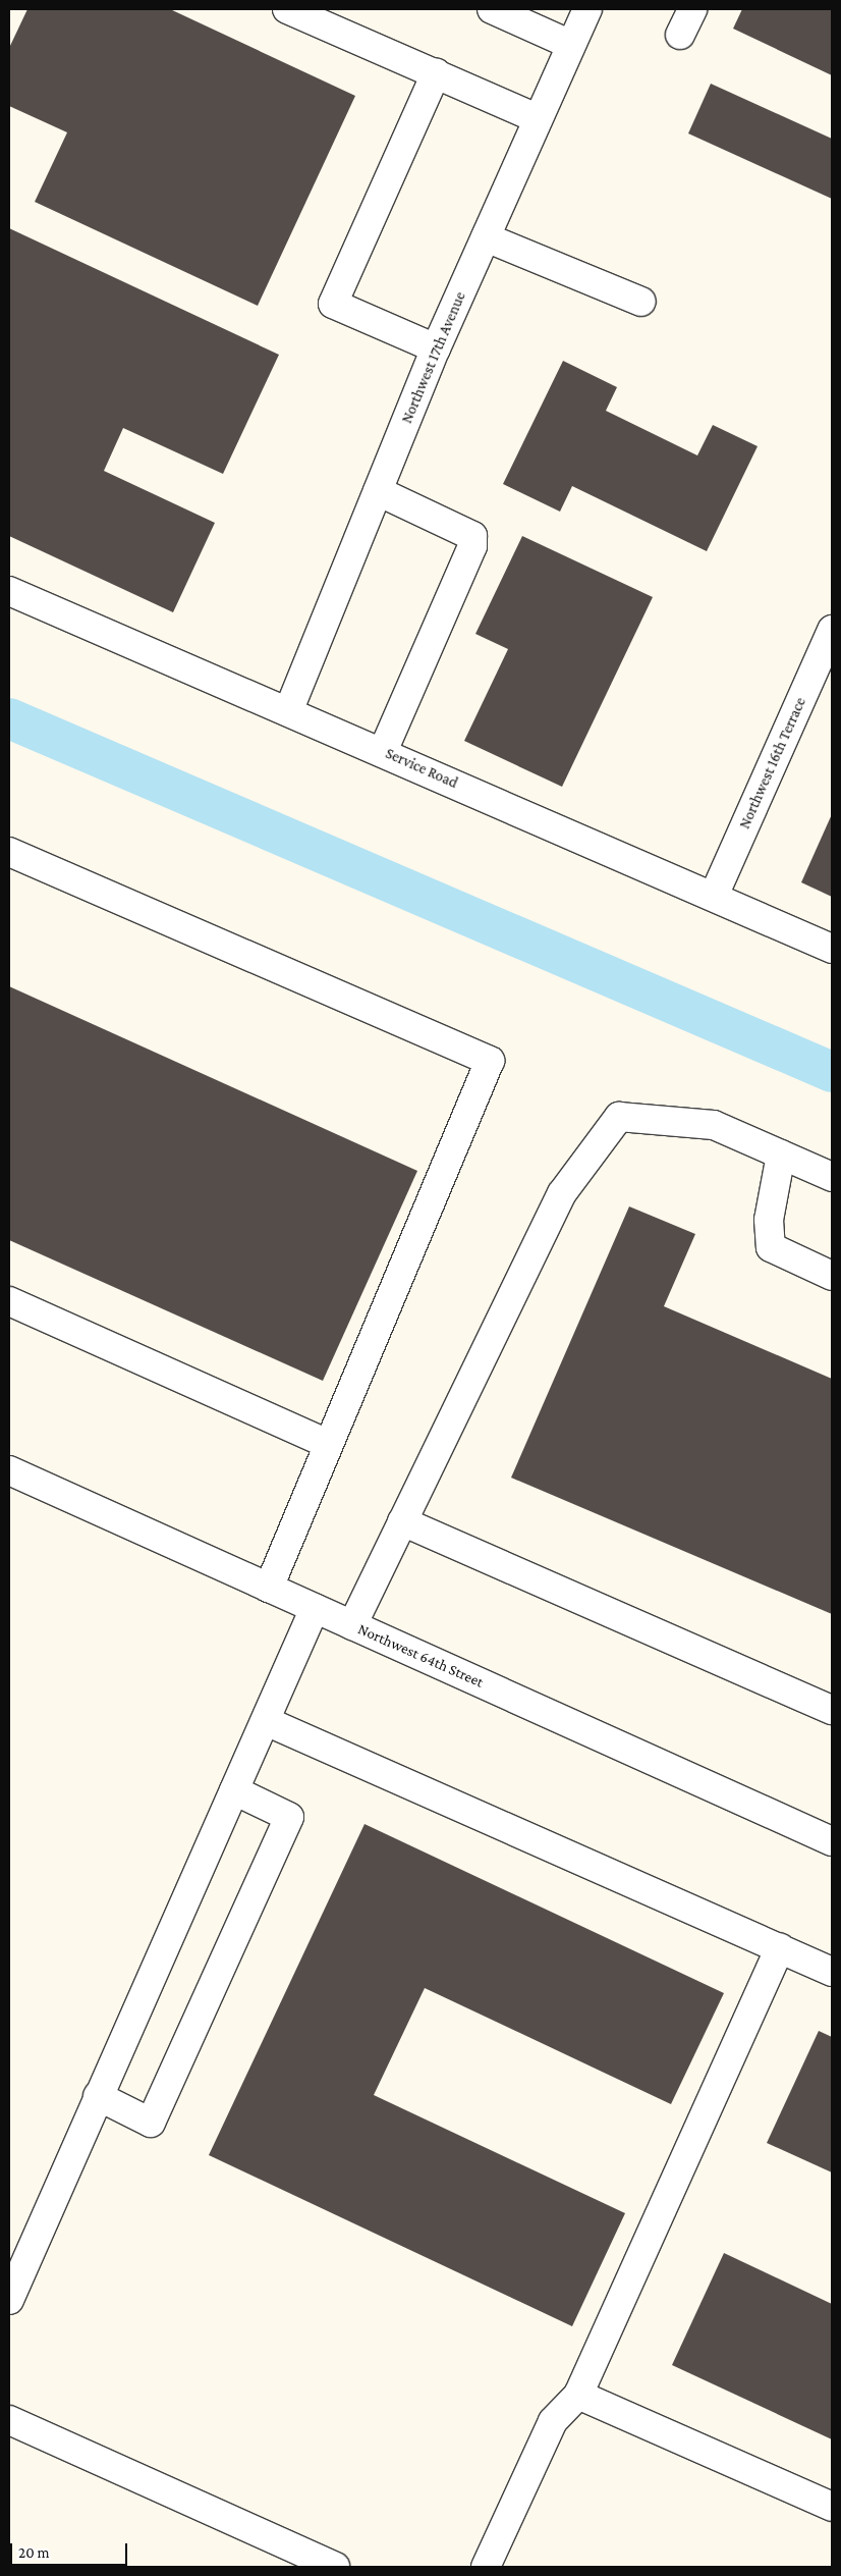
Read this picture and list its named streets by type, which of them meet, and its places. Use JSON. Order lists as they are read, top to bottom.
{
  "streets": {
    "street": [
      "Northwest 17th Avenue",
      "Northwest 16th Terrace",
      "Service Road",
      "Northwest 64th Street"
    ]
  },
  "crossings": [
    ["Northwest 17th Avenue", "Service Road"],
    ["Northwest 16th Terrace", "Service Road"]
  ],
  "scale_bar": "20 m"
}
